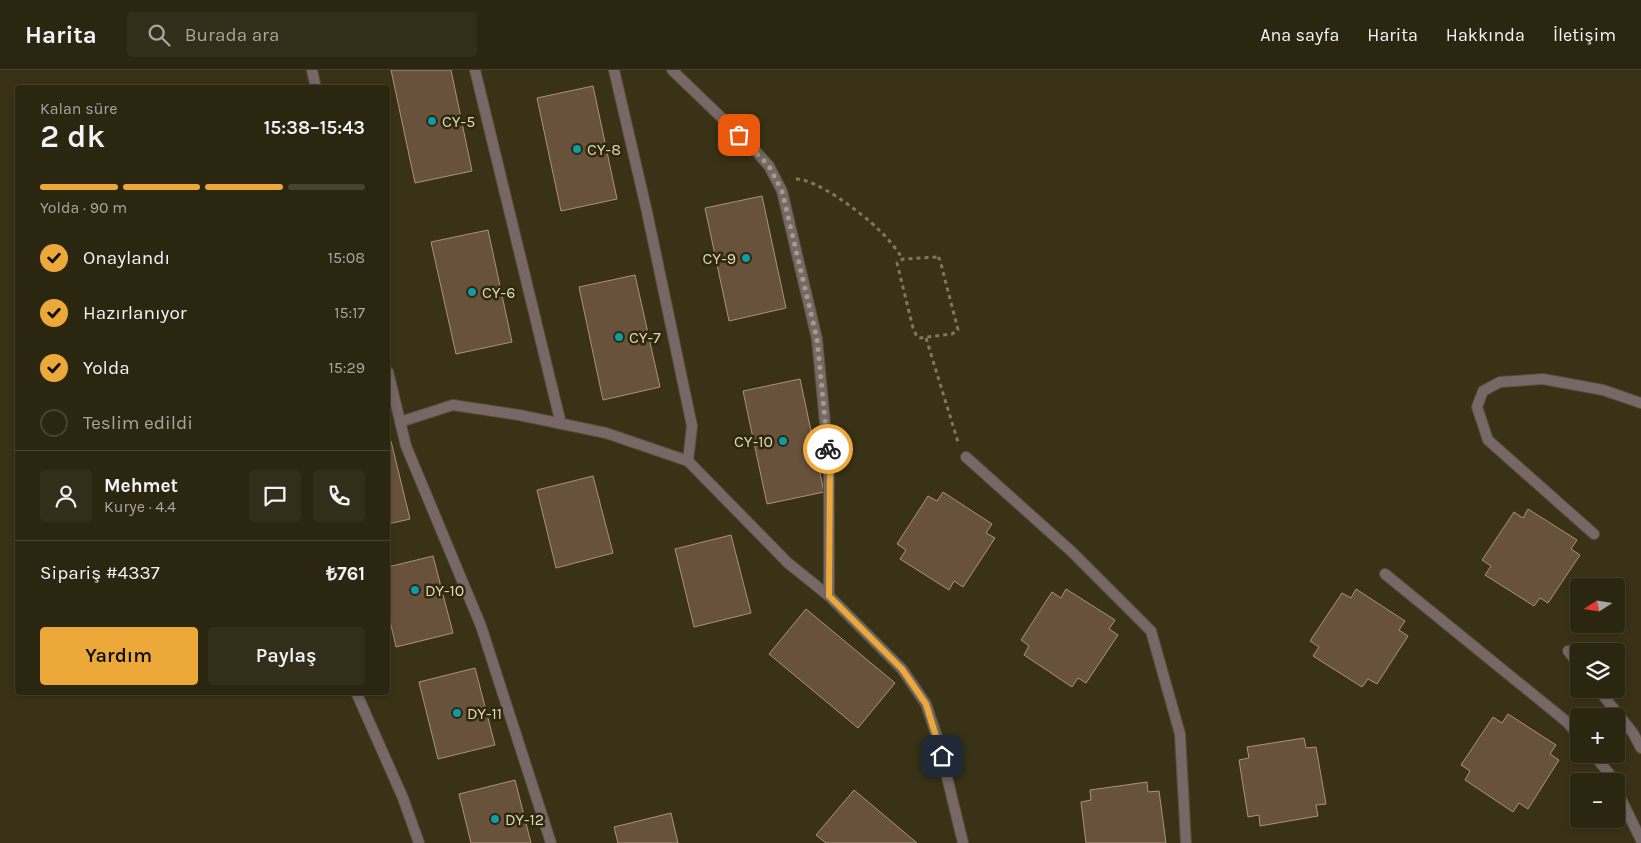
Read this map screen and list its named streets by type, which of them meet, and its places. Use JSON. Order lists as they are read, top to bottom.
{
  "places": [
    "CY-5",
    "CY-8",
    "CY-9",
    "CY-6",
    "CY-7",
    "CY-10",
    "DY-10",
    "DY-11",
    "DY-12"
  ],
  "north": "left",
  "page": {
    "header": "Harita",
    "search": "Burada ara",
    "nav": [
      "Ana sayfa",
      "Harita",
      "Hakkında",
      "İletişim"
    ],
    "heading": ["2 dk", "Kalan süre", "15:38–15:43"],
    "panel": [
      "Mehmet",
      "Kurye · 4.4",
      "Sipariş #4337",
      "₺761"
    ],
    "bar": "Yolda · 90 m",
    "list": [
      ["Onaylandı", "15:08"],
      ["Hazırlanıyor", "15:17"],
      ["Yolda", "15:29"],
      "Teslim edildi"
    ],
    "map_buttons": ["+", "−"],
    "buttons": ["Yardım", "Paylaş"]
  }
}
